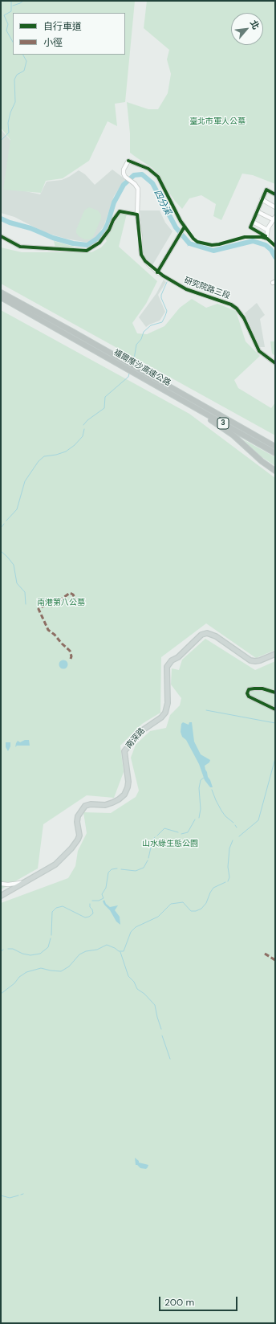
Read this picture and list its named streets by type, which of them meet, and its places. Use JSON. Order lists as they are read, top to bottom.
{
  "streets": {
    "highway": ["福爾摩沙高速公路", "3"],
    "main road": ["南深路"],
    "street": ["研究院路三段"]
  },
  "water": ["四分溪"],
  "parks": ["臺北市軍人公墓", "南港第八公墓", "山水綠生態公園"],
  "legend": ["自行車道", "小徑"],
  "scale_bar": "200 m",
  "north": "top right"
}
